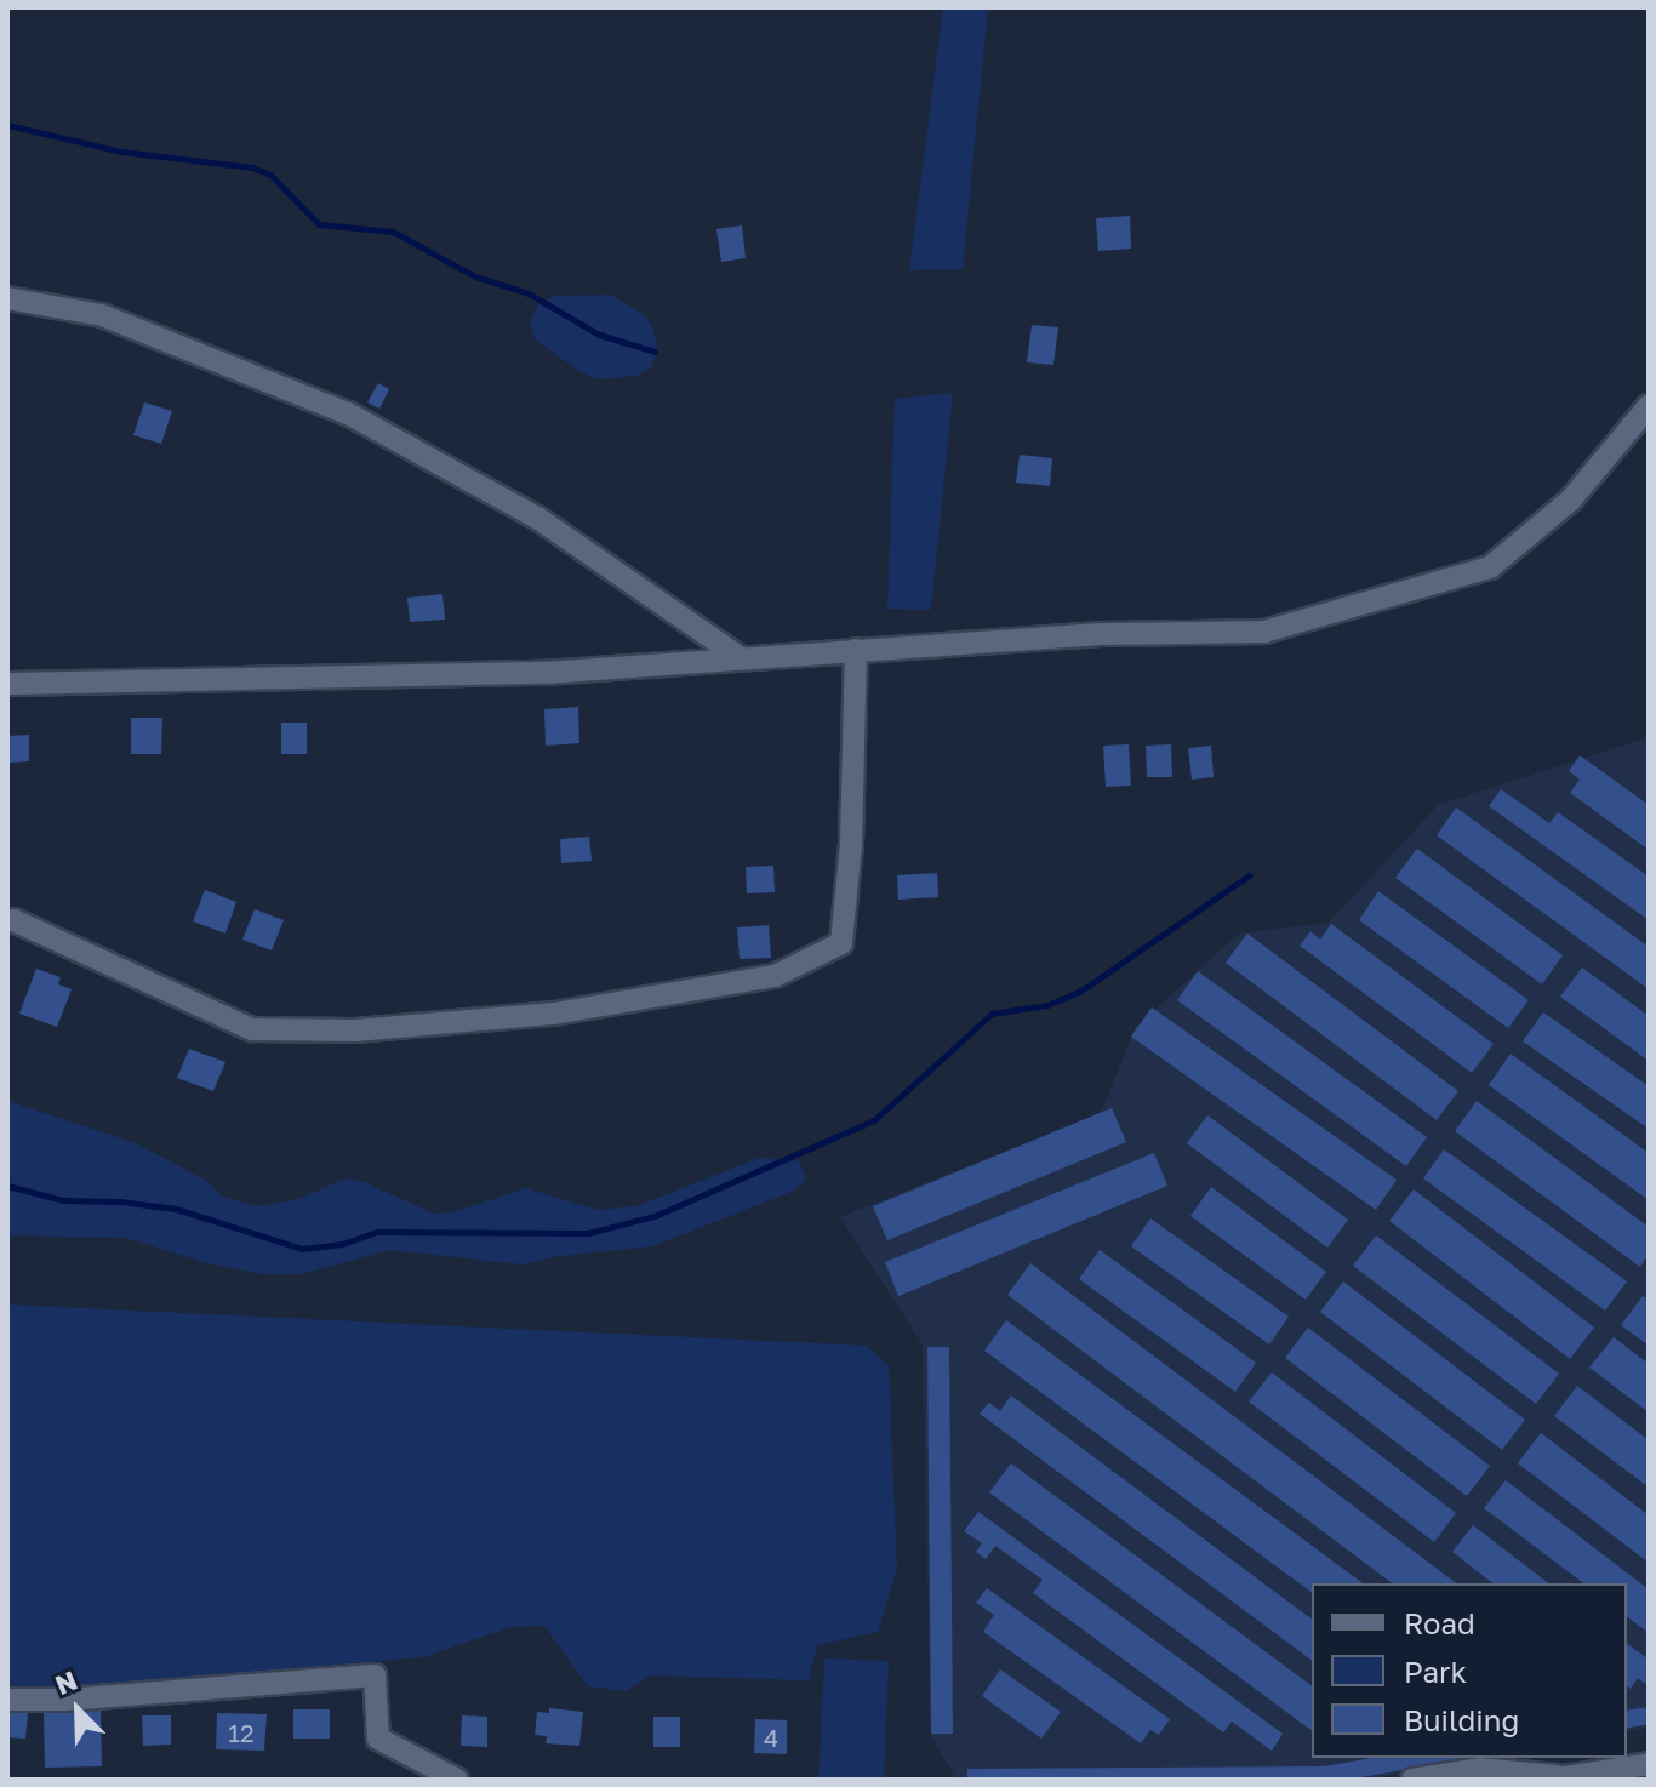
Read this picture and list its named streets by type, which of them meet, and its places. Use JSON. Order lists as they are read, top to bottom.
{
  "house_numbers": ["12", "4"],
  "legend": ["Road", "Park", "Building"],
  "north": "top left"
}
